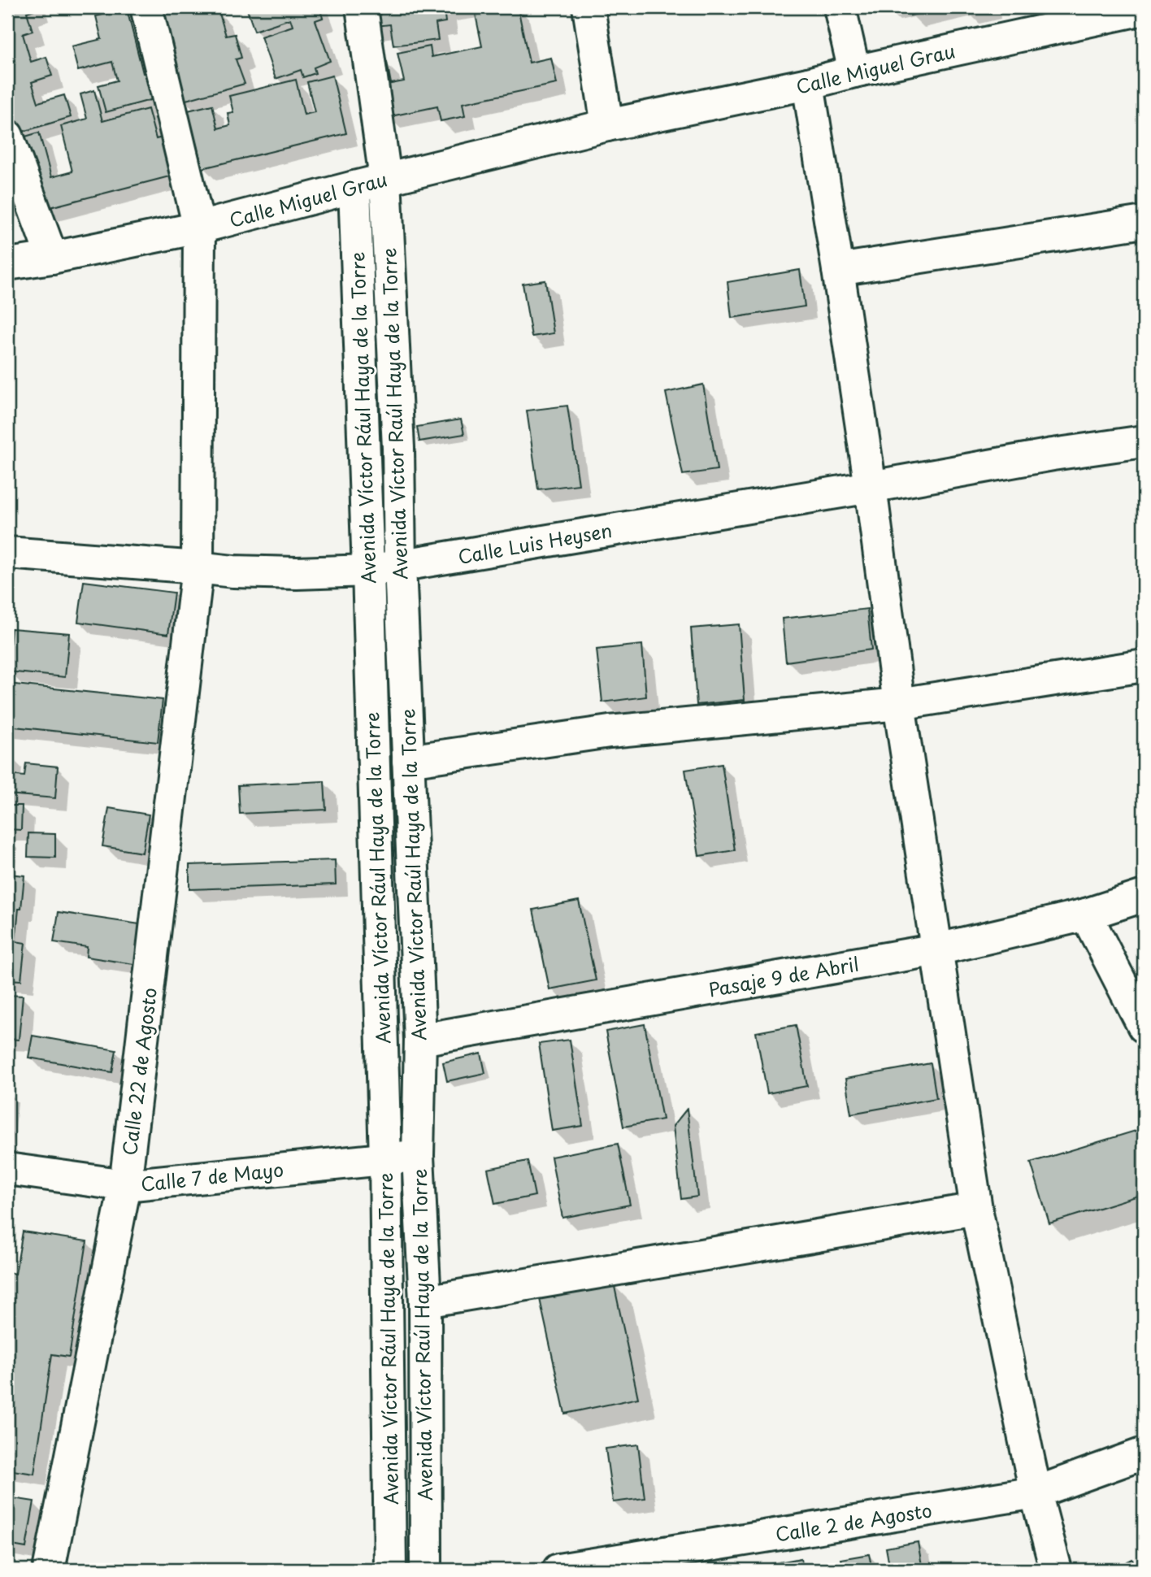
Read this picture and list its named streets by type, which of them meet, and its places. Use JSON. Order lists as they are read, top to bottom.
{
  "streets": {
    "street": [
      "Calle Miguel Grau",
      "Avenida Víctor Raúl Haya de la Torre",
      "Avenida Víctor Rául Haya de la Torre",
      "Calle Luis Heysen",
      "Pasaje 9 de Abril",
      "Calle 22 de Agosto",
      "Calle 7 de Mayo",
      "Calle 2 de Agosto"
    ]
  },
  "crossings": [
    ["Calle Miguel Grau", "Avenida Víctor Raúl Haya de la Torre"],
    ["Calle Miguel Grau", "Avenida Víctor Rául Haya de la Torre"],
    ["Calle Miguel Grau", "Calle 22 de Agosto"],
    ["Avenida Víctor Raúl Haya de la Torre", "Calle Luis Heysen"],
    ["Avenida Víctor Raúl Haya de la Torre", "Pasaje 9 de Abril"],
    ["Avenida Víctor Raúl Haya de la Torre", "Calle 7 de Mayo"],
    ["Avenida Víctor Rául Haya de la Torre", "Calle Luis Heysen"],
    ["Avenida Víctor Rául Haya de la Torre", "Calle 7 de Mayo"],
    ["Calle Luis Heysen", "Calle 22 de Agosto"],
    ["Calle 22 de Agosto", "Calle 7 de Mayo"]
  ]
}
